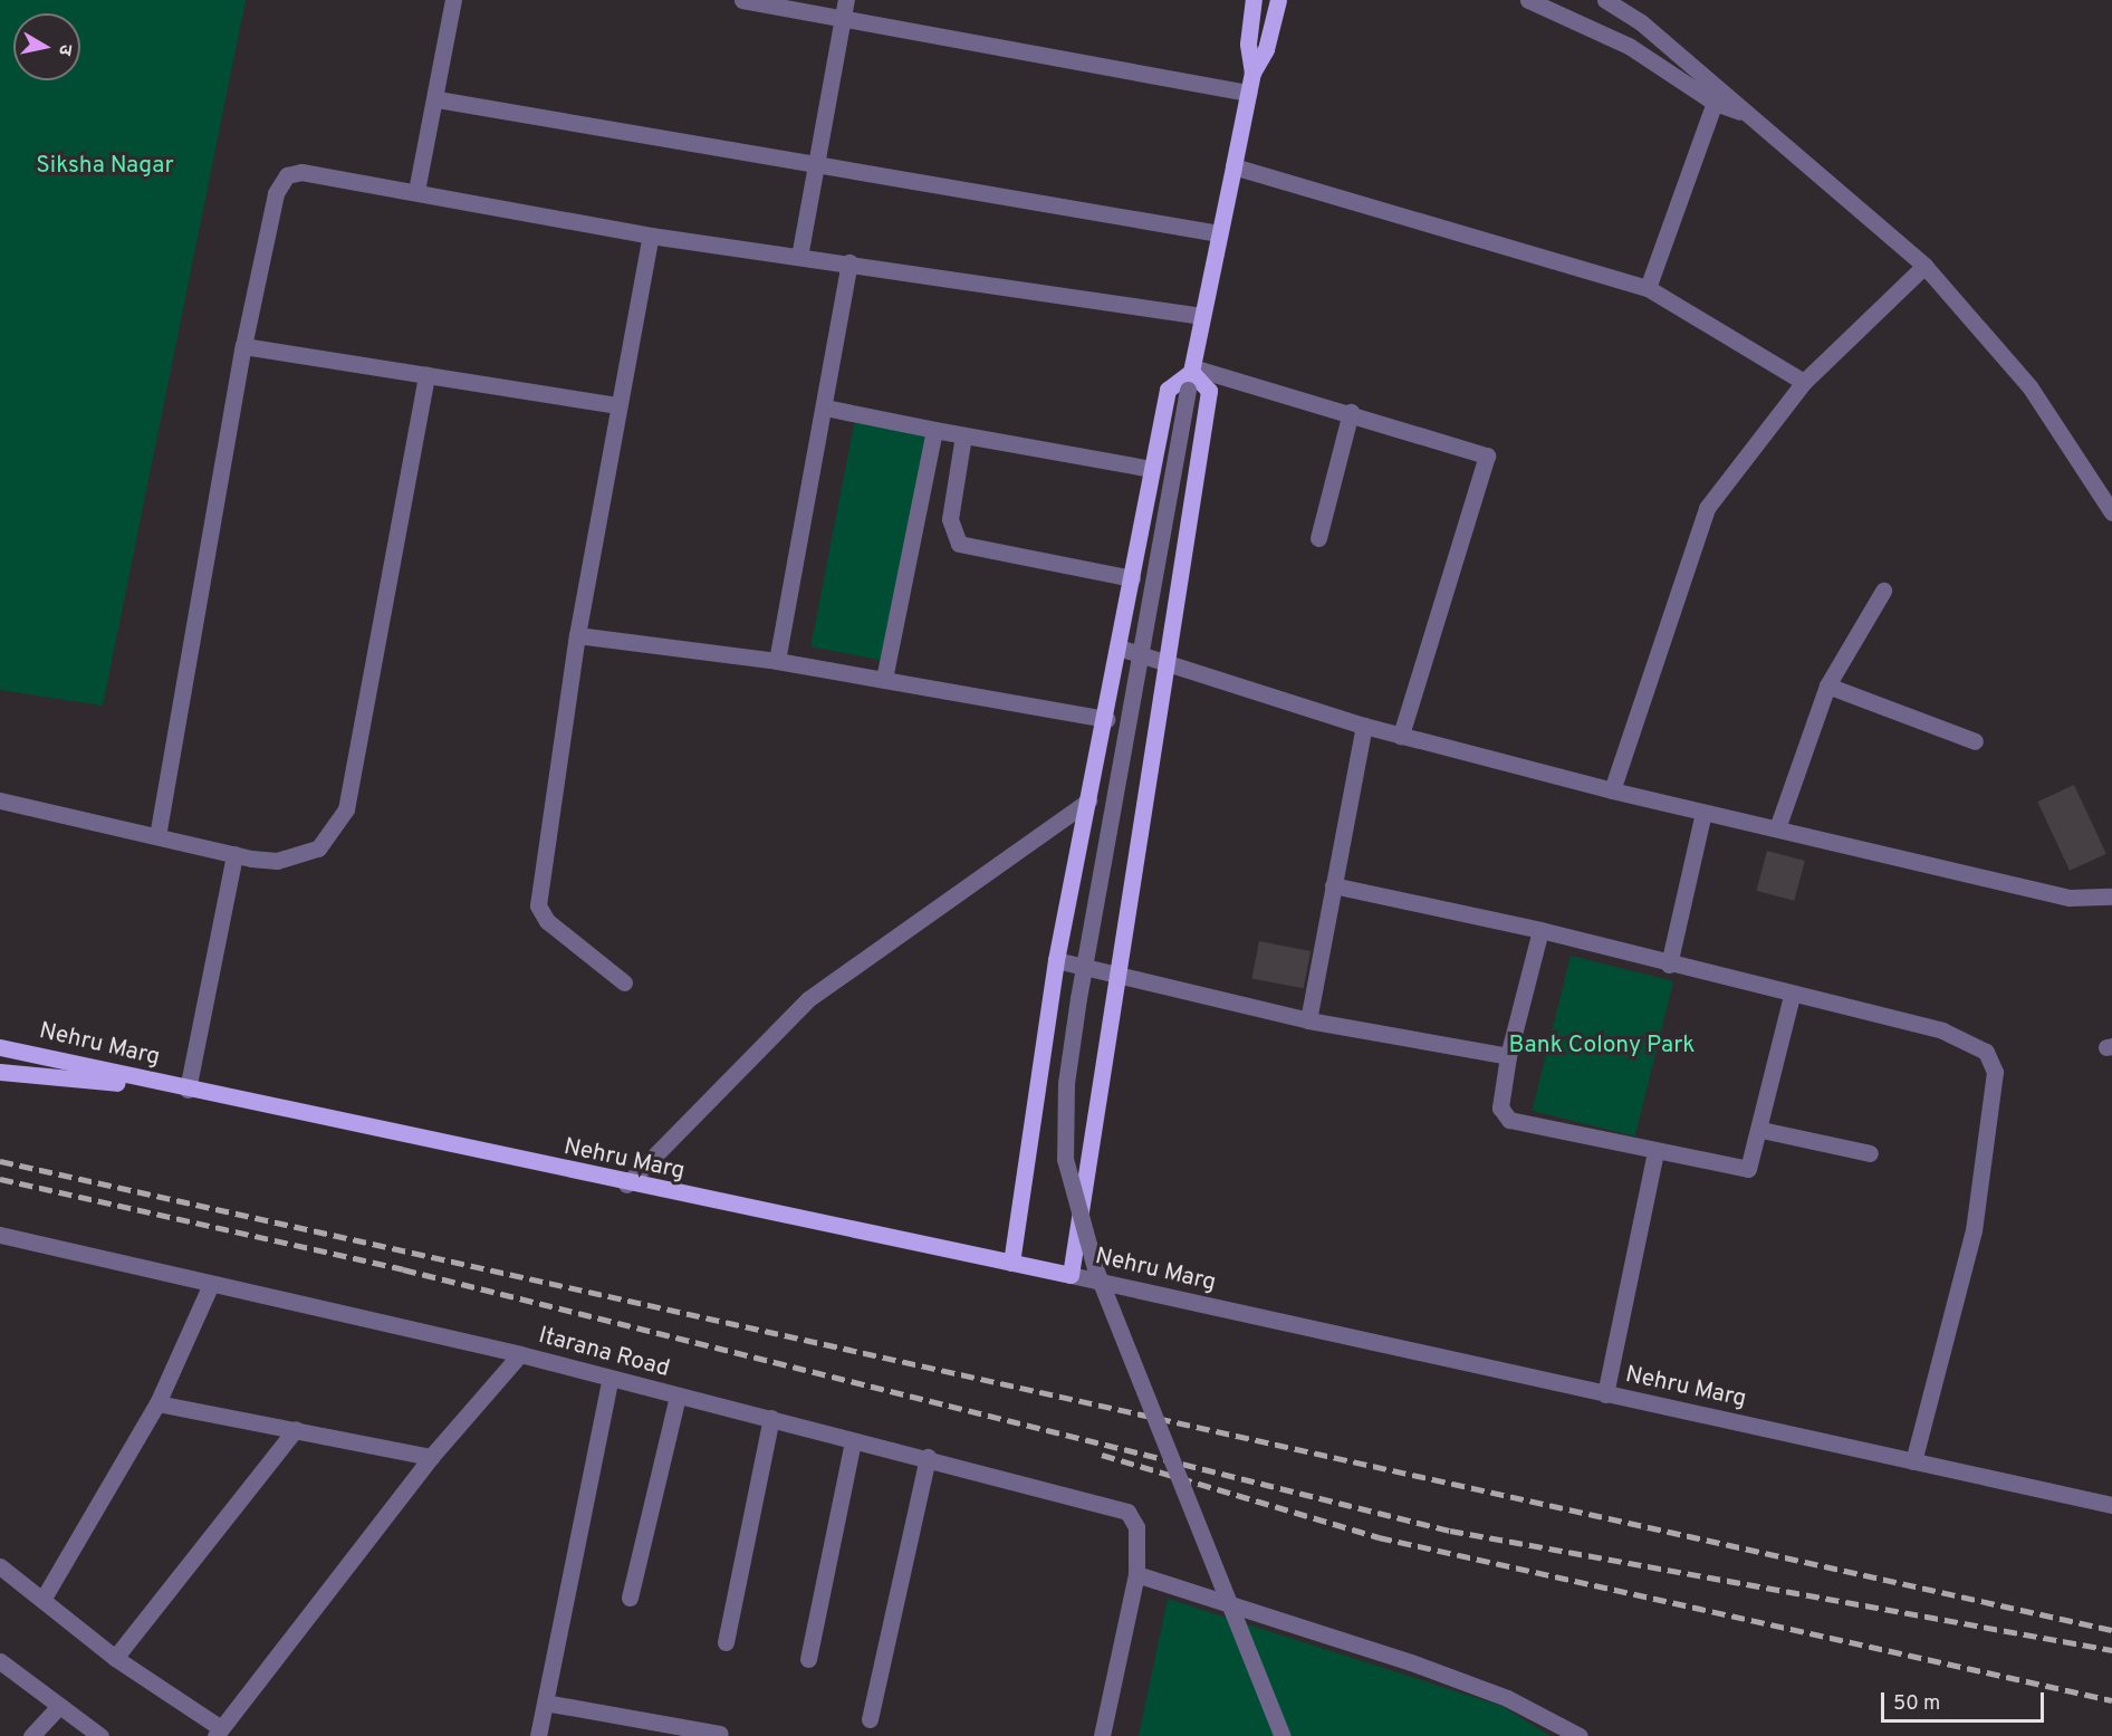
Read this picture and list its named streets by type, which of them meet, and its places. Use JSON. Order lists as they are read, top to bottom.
{
  "streets": {
    "main road": ["Nehru Marg"],
    "street": ["Itarana Road"]
  },
  "parks": ["Siksha Nagar", "Bank Colony Park"],
  "scale_bar": "50 m",
  "north": "right"
}
